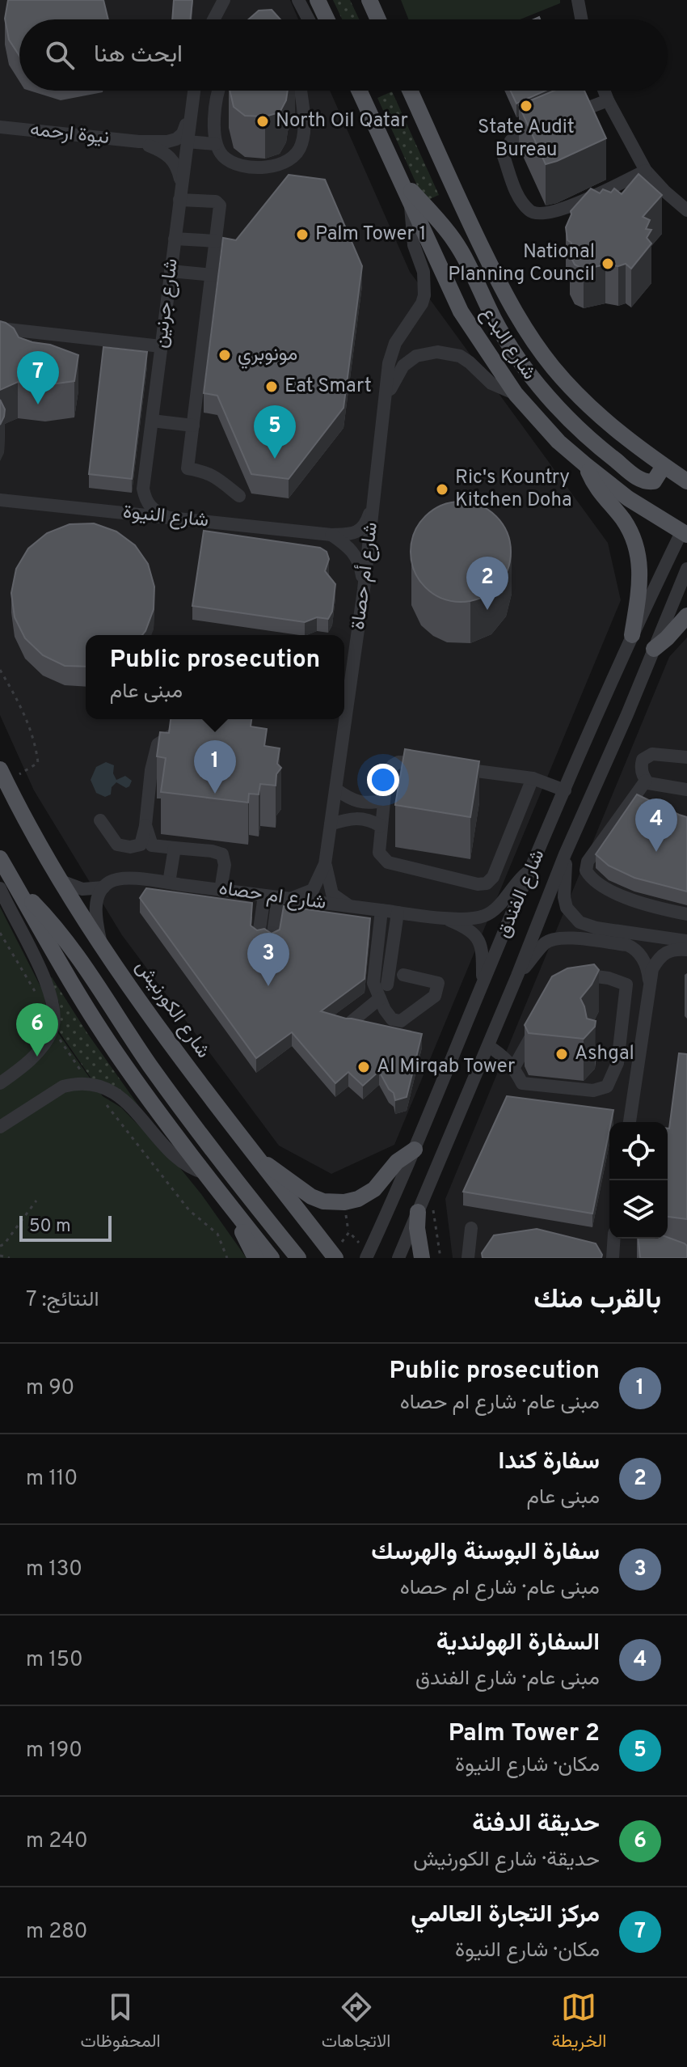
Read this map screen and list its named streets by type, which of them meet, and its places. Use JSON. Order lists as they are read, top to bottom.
{
  "streets": {
    "main road": ["شارع البدع", "شارع الكورنيش"],
    "street": [
      "نيوة ارحمه",
      "شارع جرنين",
      "شارع النيوة",
      "شارع أم حصاة",
      "شارع الفندق",
      "شارع ام حصاه"
    ]
  },
  "crossings": [
    ["نيوة ارحمه", "شارع جرنين"],
    ["شارع جرنين", "شارع النيوة"],
    ["شارع البدع", "شارع أم حصاة"],
    ["شارع البدع", "شارع الفندق"],
    ["شارع النيوة", "شارع أم حصاة"],
    ["شارع أم حصاة", "شارع ام حصاه"],
    ["شارع الفندق", "شارع ام حصاه"],
    ["شارع ام حصاه", "شارع الكورنيش"]
  ],
  "places": [
    "State Audit Bureau",
    "North Oil Qatar",
    "Palm Tower 1",
    "National Planning Council",
    "مونوبري",
    "Eat Smart",
    "Ric's Kountry Kitchen Doha",
    "Ashgal",
    "Al Mirqab Tower"
  ],
  "scale_bar": "50 m",
  "page": {
    "search": "ابحث هنا",
    "pins": [
      "7",
      "5",
      "2",
      "1",
      "4",
      "3",
      "6"
    ],
    "popup": ["Public prosecution", "مبنى عام"],
    "scale": "50 m",
    "heading": ["بالقرب منك", "النتائج: 7"],
    "list": [
      {
        "mark": "1",
        "name": "Public prosecution",
        "note": "مبنى عام · شارع ام حصاه",
        "value": "90 m"
      },
      {
        "mark": "2",
        "name": "سفارة كندا",
        "note": "مبنى عام",
        "value": "110 m"
      },
      {
        "mark": "3",
        "name": "سفارة البوسنة والهرسك",
        "note": "مبنى عام · شارع ام حصاه",
        "value": "130 m"
      },
      {
        "mark": "4",
        "name": "السفارة الهولندية",
        "note": "مبنى عام · شارع الفندق",
        "value": "150 m"
      },
      {
        "mark": "5",
        "name": "Palm Tower 2",
        "note": "مكان · شارع النيوة",
        "value": "190 m"
      },
      {
        "mark": "6",
        "name": "حديقة الدفنة",
        "note": "حديقة · شارع الكورنيش",
        "value": "240 m"
      },
      {
        "mark": "7",
        "name": "مركز التجارة العالمي",
        "note": "مكان · شارع النيوة",
        "value": "280 m"
      }
    ],
    "nav": ["الخريطة", "الاتجاهات", "المحفوظات"]
  }
}
